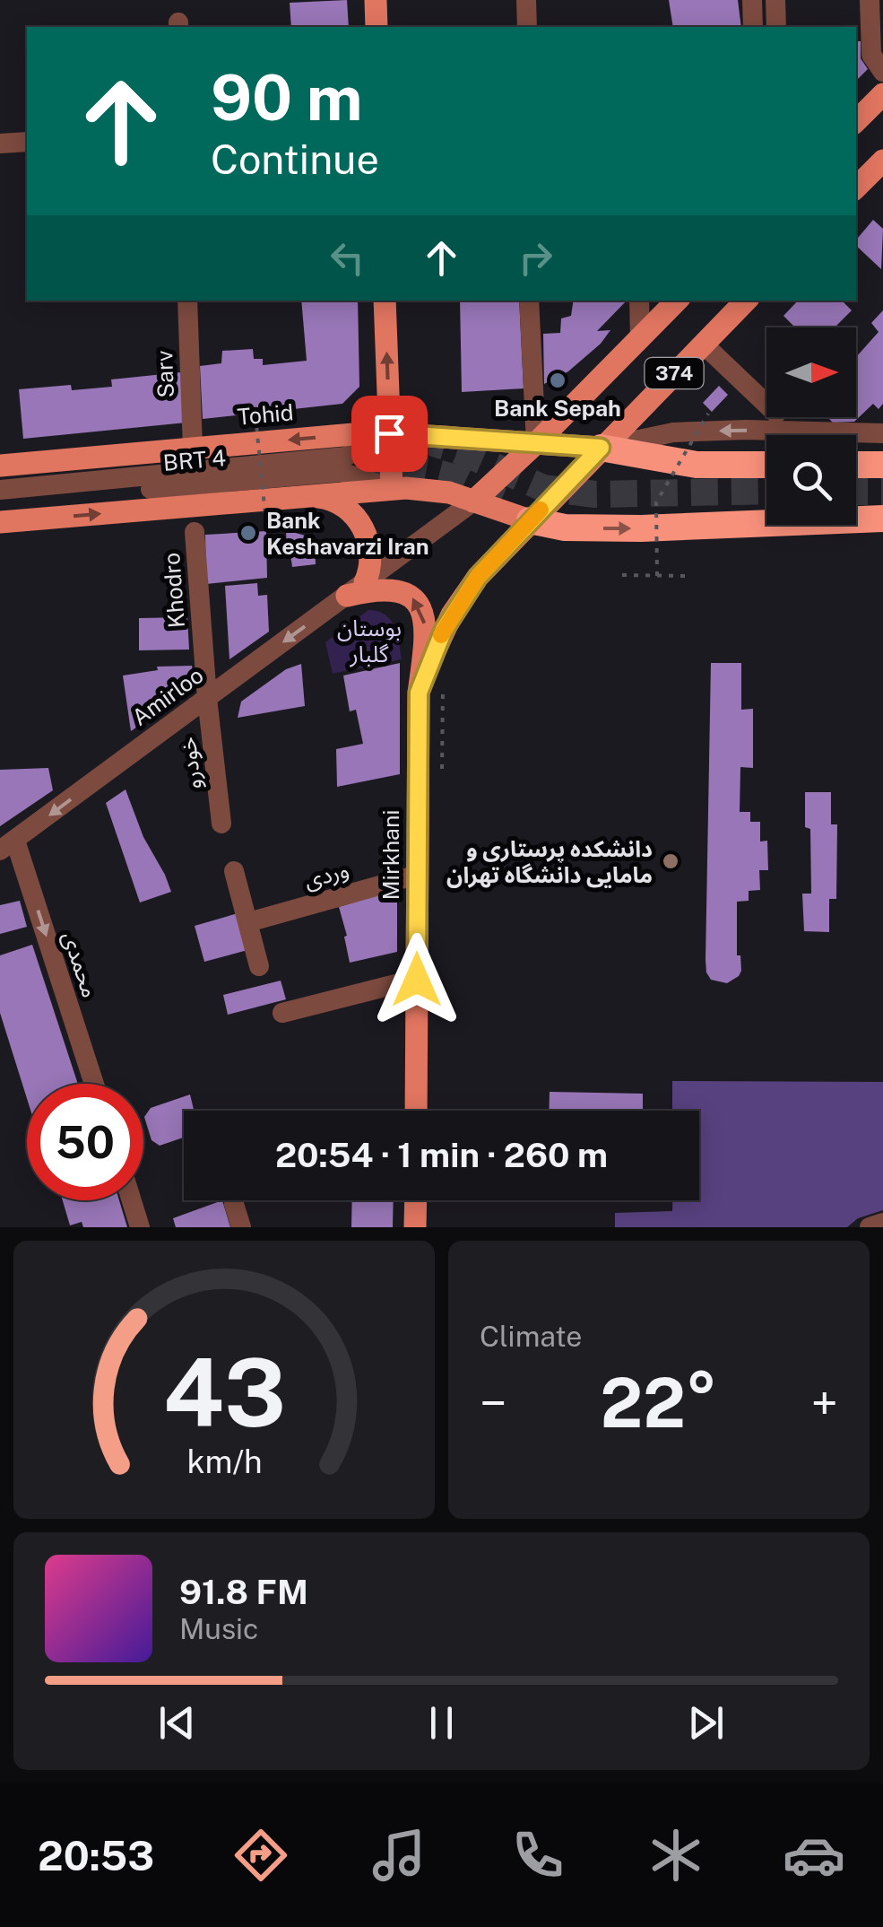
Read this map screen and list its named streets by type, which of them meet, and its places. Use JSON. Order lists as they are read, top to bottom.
{
  "streets": {
    "main road": ["374", "Tohid", "Mirkhani"],
    "street": [
      "Sarv",
      "BRT 4",
      "Khodro",
      "Amirloo",
      "خودرو",
      "وردی",
      "محمدی"
    ]
  },
  "crossings": [
    ["374", "Tohid"],
    ["374", "Amirloo"],
    ["Sarv", "Tohid"],
    ["Khodro", "Amirloo"],
    ["Khodro", "خودرو"],
    ["Amirloo", "خودرو"],
    ["Amirloo", "محمدی"],
    ["Mirkhani", "وردی"]
  ],
  "one_way": ["Amirloo", "محمدی"],
  "parks": ["بوستان گلبار"],
  "places": ["Bank Sepah", "Bank Keshavarzi Iran", "دانشکده پرستاری و مامایی دانشگاه تهران"],
  "north": "right",
  "page": {
    "turn": ["90 m", "Continue"],
    "limit": "50",
    "trip": "20:54 · 1 min · 260 m",
    "tile": "Climate",
    "heat": ["−", "22°", "+"],
    "song": ["91.8 FM", "Music"],
    "tabs": "20:53",
    "gauge": ["43", "km/h"]
  }
}
